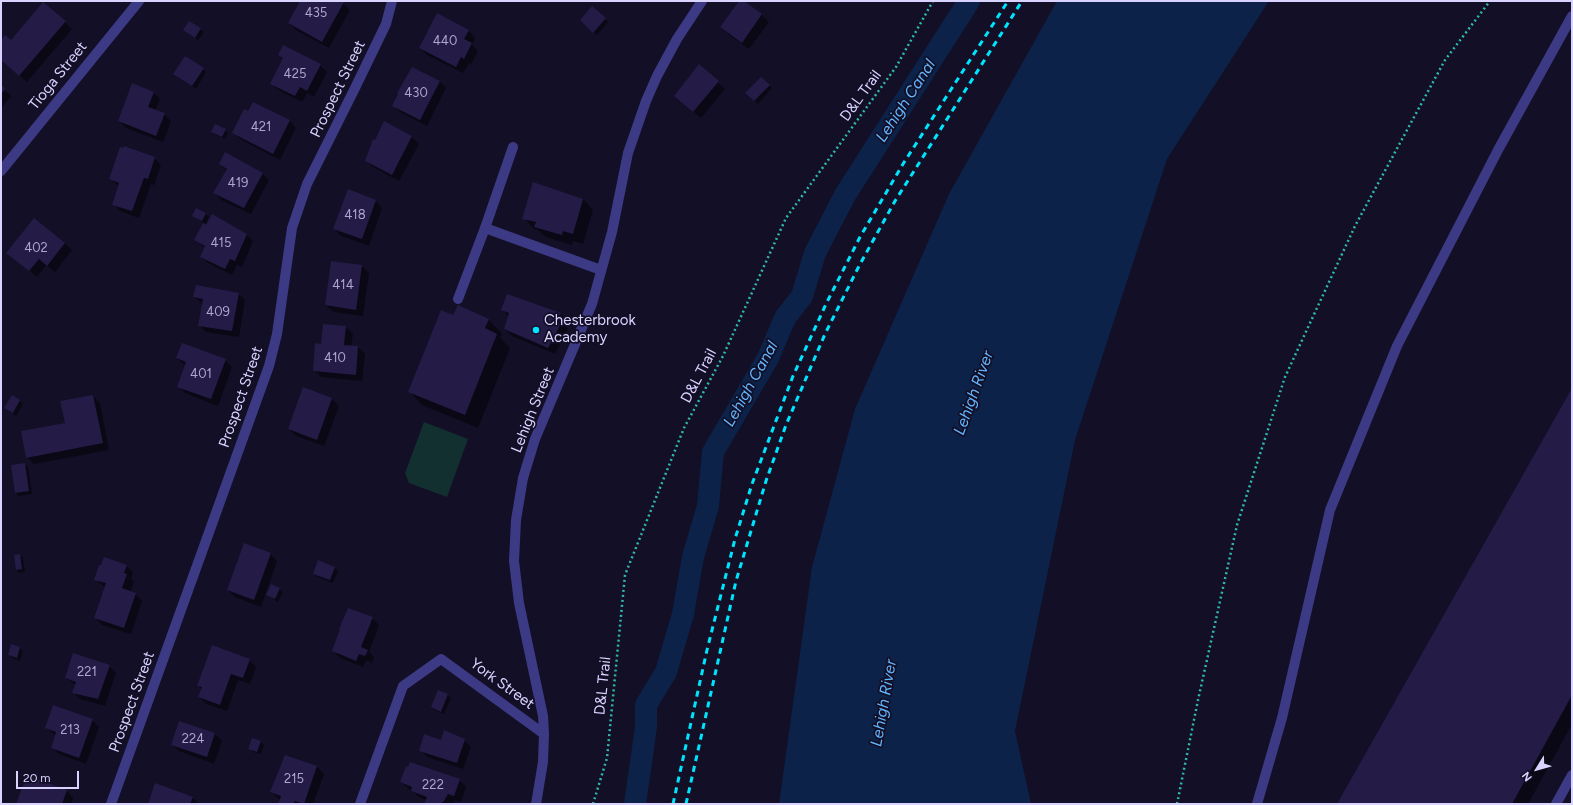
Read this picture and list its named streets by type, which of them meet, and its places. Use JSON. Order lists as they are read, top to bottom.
{
  "streets": {
    "street": [
      "Tioga Street",
      "Prospect Street",
      "Lehigh Street",
      "York Street"
    ],
    "path": ["D&L Trail"]
  },
  "crossings": [
    ["Lehigh Street", "York Street"]
  ],
  "water": ["Lehigh Canal", "Lehigh River"],
  "places": ["Chesterbrook Academy"],
  "house_numbers": [
    "435",
    "440",
    "425",
    "430",
    "421",
    "419",
    "418",
    "415",
    "402",
    "414",
    "409",
    "410",
    "401",
    "221",
    "213",
    "224",
    "215",
    "222"
  ],
  "scale_bar": "20 m",
  "north": "bottom left"
}
